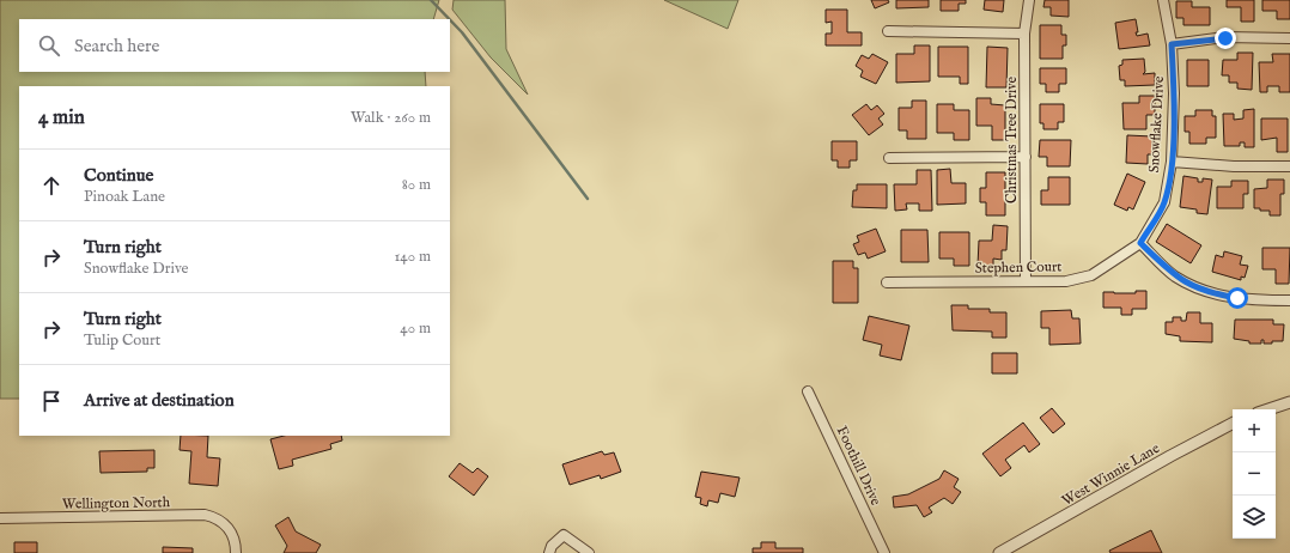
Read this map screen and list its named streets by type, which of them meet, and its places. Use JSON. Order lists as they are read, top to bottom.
{
  "streets": {
    "street": [
      "Snowflake Drive",
      "Christmas Tree Drive",
      "Stephen Court",
      "Foothill Drive",
      "West Winnie Lane",
      "Wellington North"
    ]
  },
  "crossings": [
    ["Snowflake Drive", "Stephen Court"],
    ["Christmas Tree Drive", "Stephen Court"]
  ],
  "page": {
    "search": "Search here",
    "heading": ["4 min", "Walk · 260 m"],
    "list": [
      ["Continue", "Pinoak Lane", "80 m"],
      ["Turn right", "Snowflake Drive", "140 m"],
      ["Turn right", "Tulip Court", "40 m"],
      "Arrive at destination"
    ],
    "map_buttons": ["+", "−"]
  }
}
